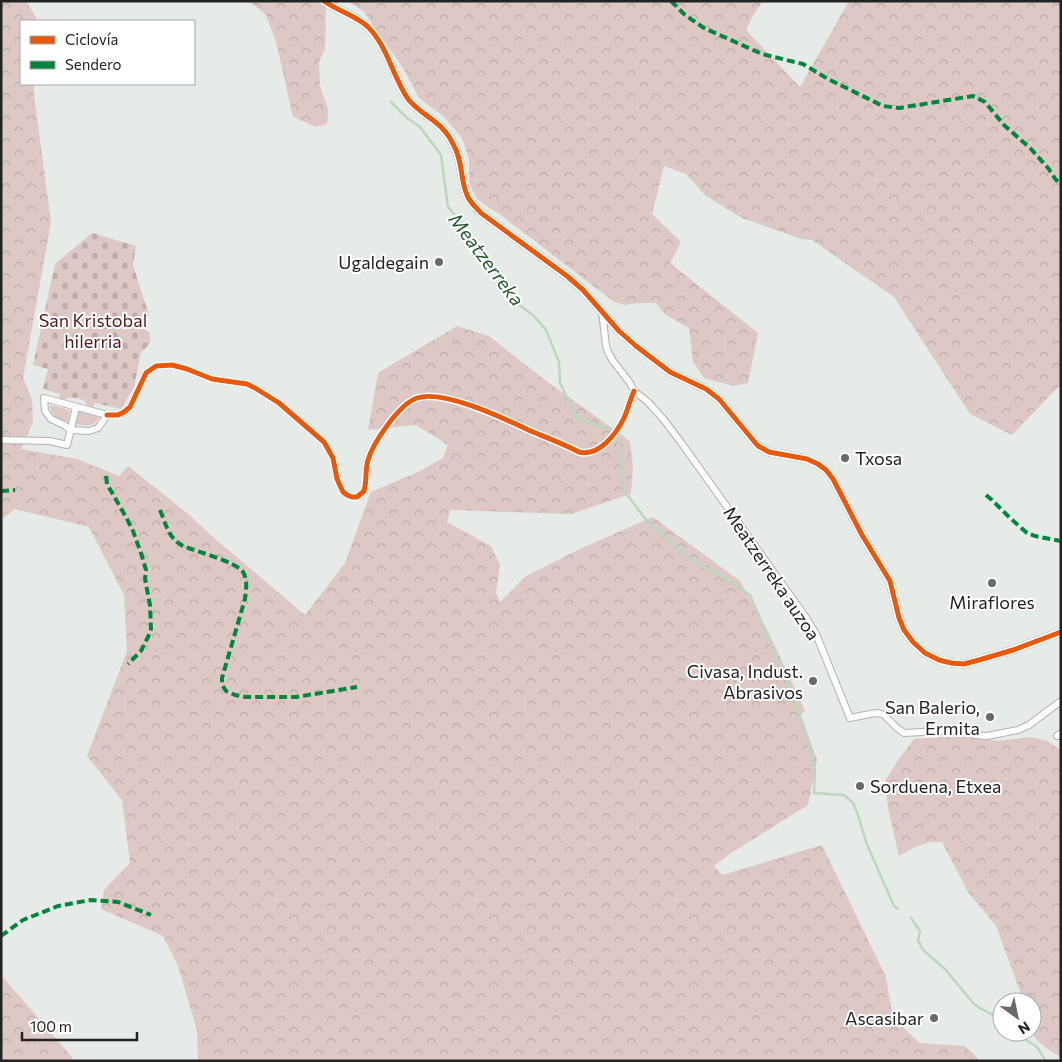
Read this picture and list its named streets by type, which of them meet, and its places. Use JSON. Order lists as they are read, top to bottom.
{
  "streets": {
    "street": ["Meatzerreka auzoa"]
  },
  "water": ["Meatzerreka"],
  "parks": ["San Kristobal hilerria"],
  "places": [
    "Ugaldegain",
    "Txosa",
    "Miraflores",
    "Civasa, Indust. Abrasivos",
    "San Balerio, Ermita",
    "Sorduena, Etxea",
    "Ascasibar"
  ],
  "legend": ["Ciclovía", "Sendero"],
  "scale_bar": "100 m",
  "north": "bottom right"
}
